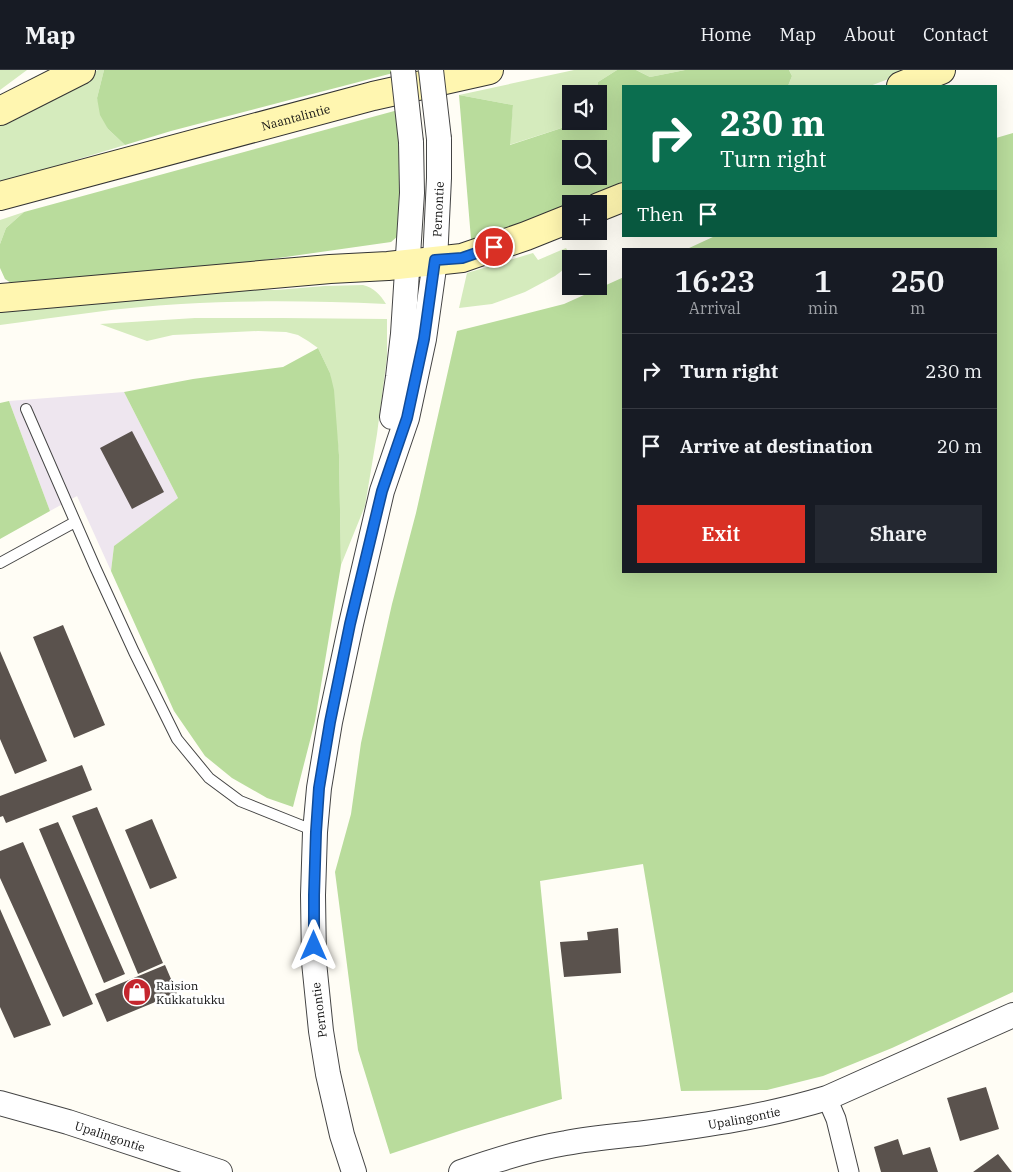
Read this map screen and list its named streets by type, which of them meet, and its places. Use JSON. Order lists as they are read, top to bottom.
{
  "streets": {
    "main road": ["Naantalintie"],
    "street": ["Pernontie", "Upalingontie"]
  },
  "places": {
    "shop": ["Raision Kukkatukku"]
  },
  "page": {
    "header": "Map",
    "nav": [
      "Home",
      "Map",
      "About",
      "Contact"
    ],
    "map_buttons": ["+", "−"],
    "turn": ["230 m", "Turn right"],
    "then": "Then",
    "eta": [
      "16:23",
      "Arrival",
      "1",
      "min",
      "250",
      "m"
    ],
    "list": [
      {
        "name": "Turn right",
        "value": "230 m"
      },
      {
        "name": "Arrive at destination",
        "value": "20 m"
      }
    ],
    "buttons": ["Exit", "Share"]
  }
}
